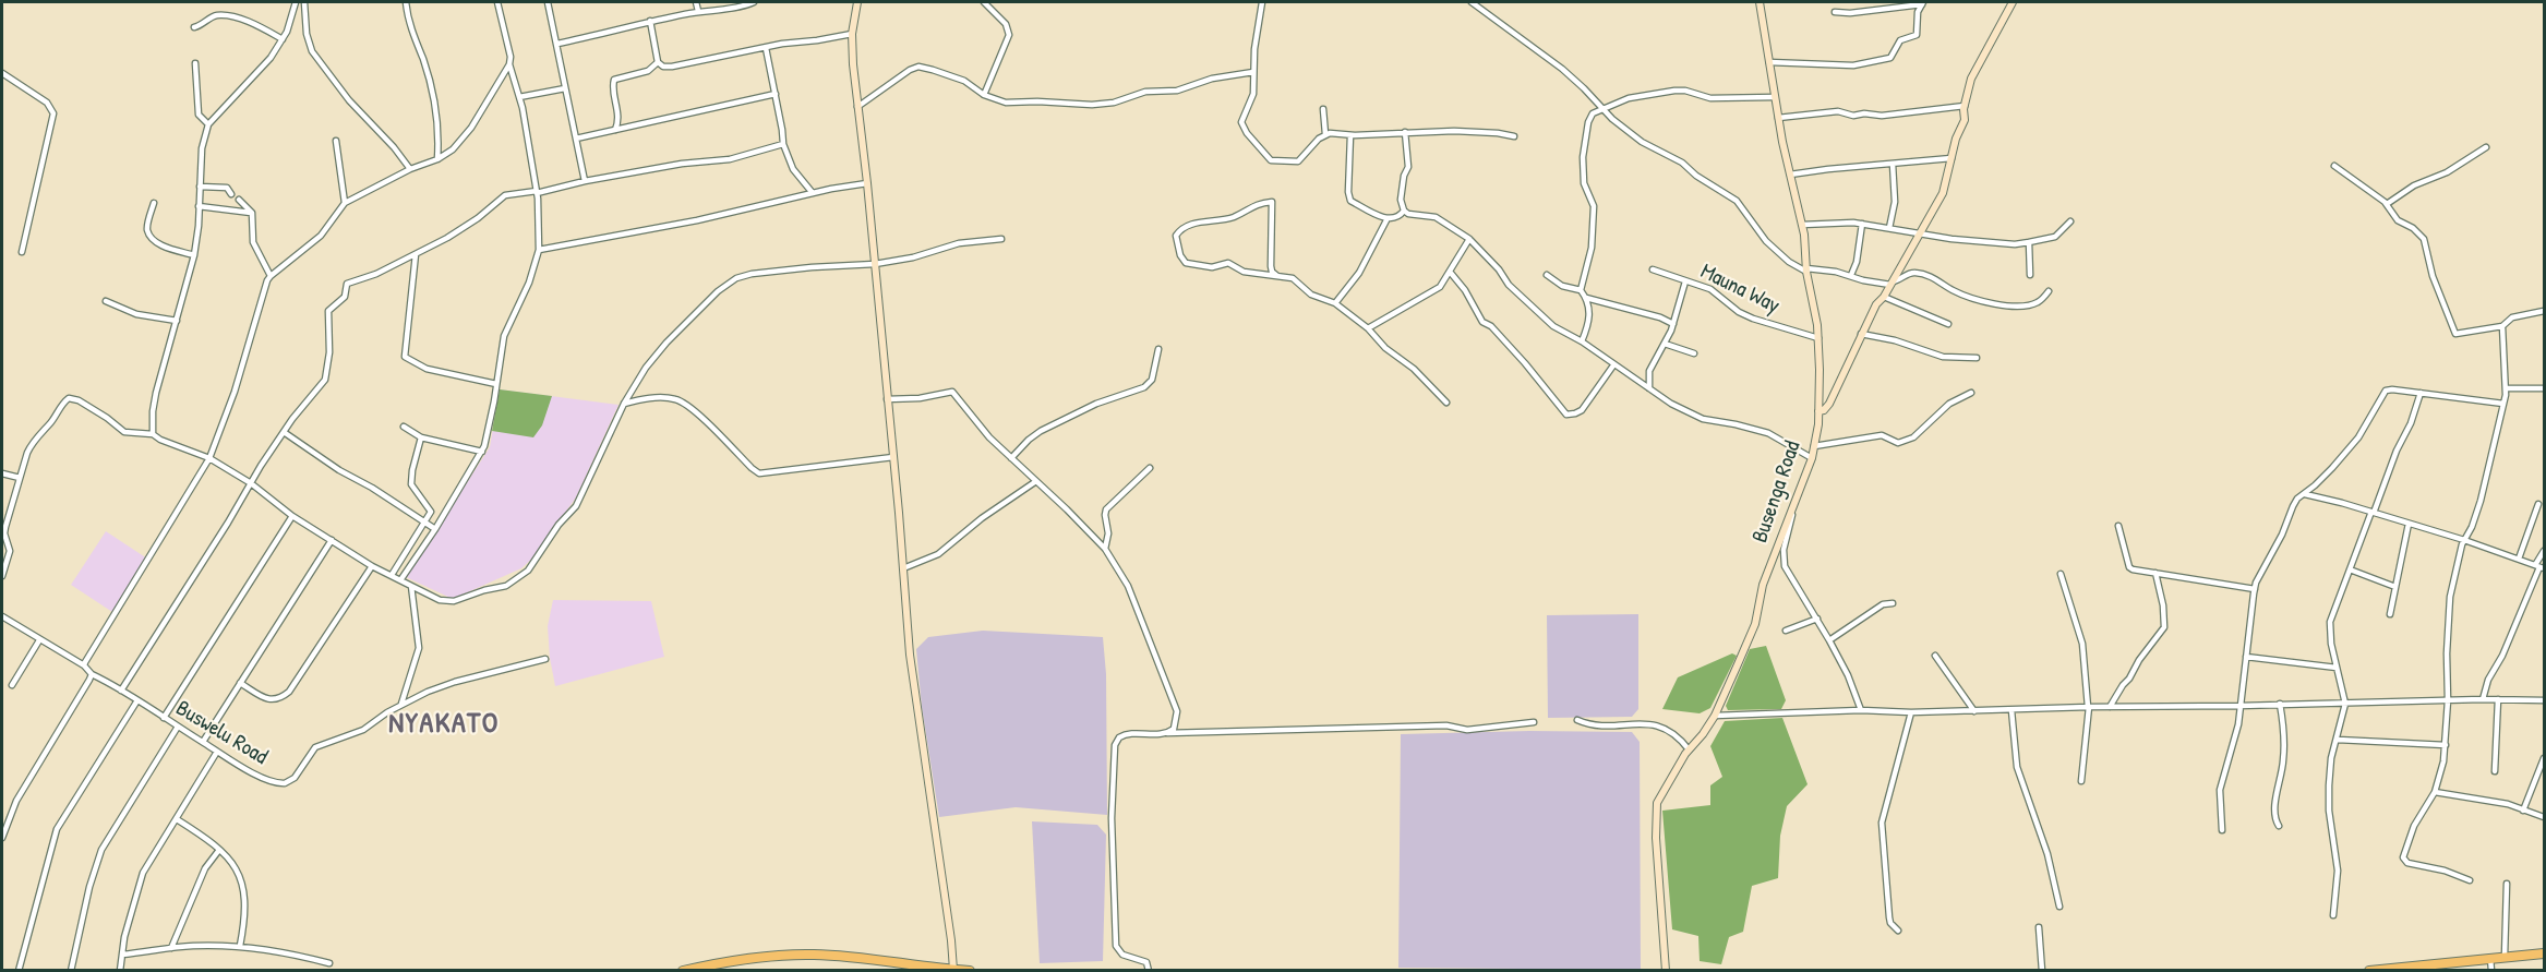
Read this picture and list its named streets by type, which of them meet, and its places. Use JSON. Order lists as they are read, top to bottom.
{
  "streets": {
    "street": ["Mauna Way", "Busenga Road", "Buswelu Road"]
  },
  "crossings": [
    ["Mauna Way", "Busenga Road"]
  ],
  "districts": ["NYAKATO"]
}
